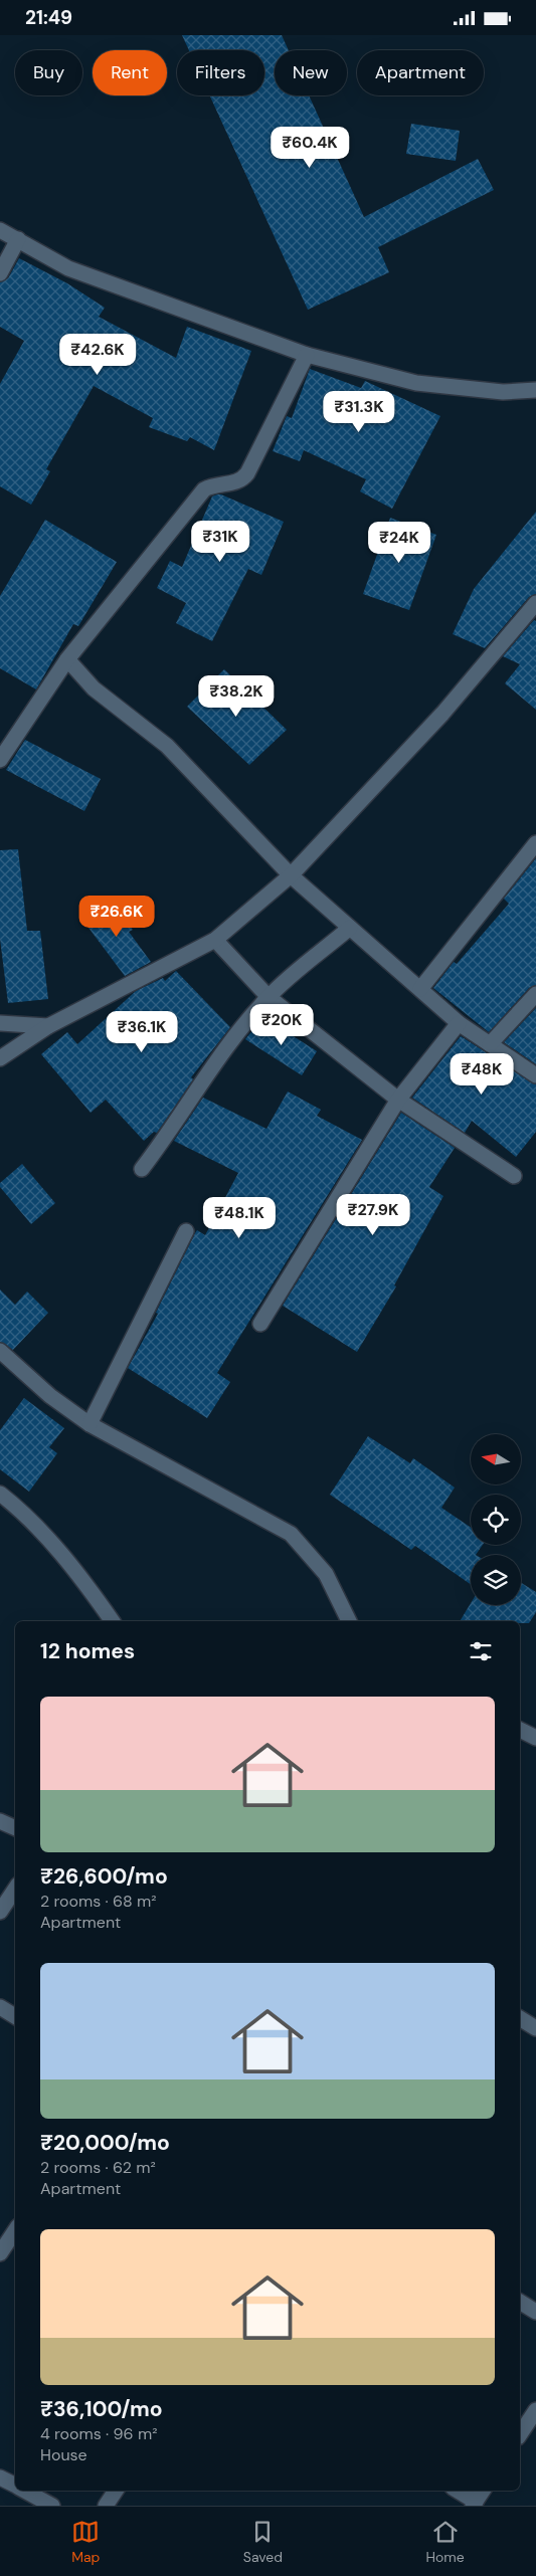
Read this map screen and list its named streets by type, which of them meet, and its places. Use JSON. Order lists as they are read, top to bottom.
{
  "north": "left",
  "page": {
    "status": "21:49",
    "chip": [
      "Buy",
      "Rent",
      "Filters",
      "New",
      "Apartment"
    ],
    "price": [
      "₹60.4K",
      "₹42.6K",
      "₹31.3K",
      "₹31K",
      "₹24K",
      "₹38.2K",
      "₹26.6K",
      "₹20K",
      "₹36.1K",
      "₹48K",
      "₹27.9K",
      "₹48.1K"
    ],
    "heading": "12 homes",
    "list": [
      {
        "name": "₹26,600/mo",
        "note": "2 rooms · 68 m² · Apartment"
      },
      {
        "name": "₹20,000/mo",
        "note": "2 rooms · 62 m² · Apartment"
      },
      {
        "name": "₹36,100/mo",
        "note": "4 rooms · 96 m² · House"
      }
    ],
    "tabs": ["Map", "Saved", "Home"]
  }
}
